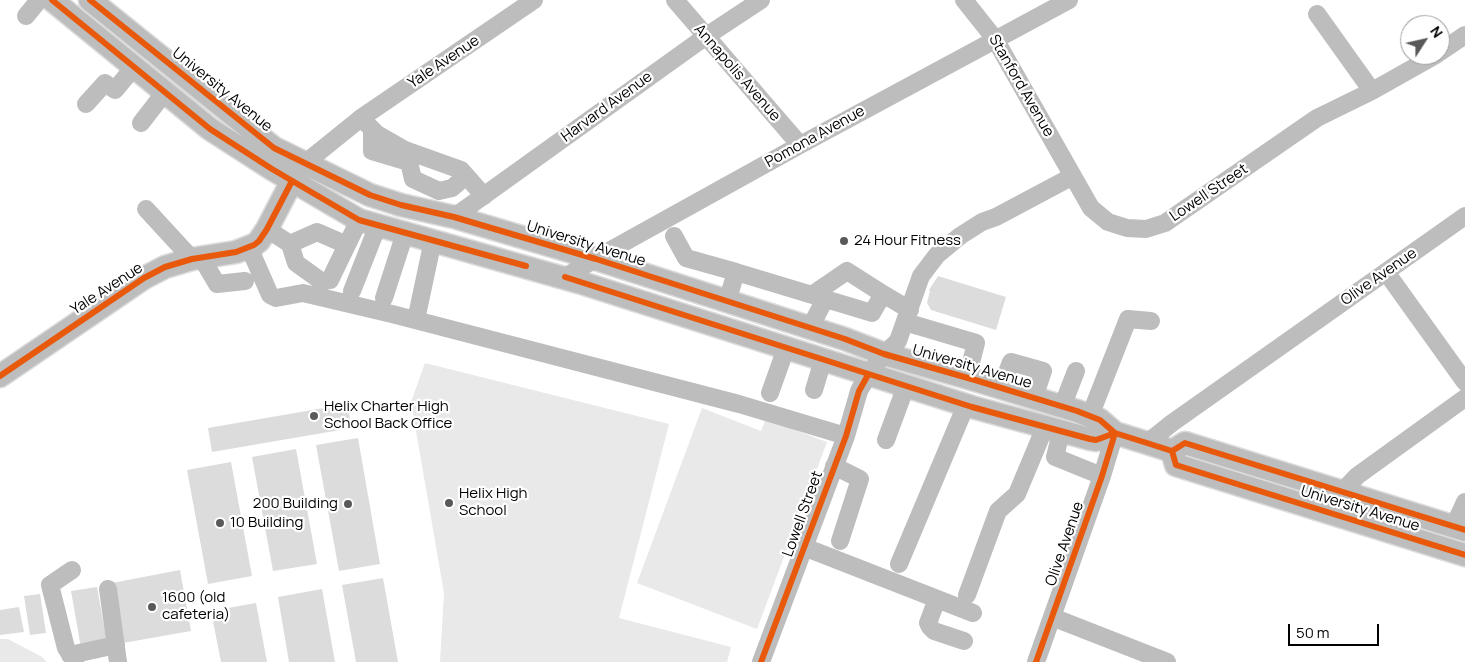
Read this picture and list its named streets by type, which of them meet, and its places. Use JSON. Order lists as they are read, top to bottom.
{
  "streets": {
    "main road": ["Yale Avenue", "University Avenue"],
    "street": [
      "Annapolis Avenue",
      "Stanford Avenue",
      "Harvard Avenue",
      "Pomona Avenue",
      "Lowell Street",
      "Olive Avenue"
    ]
  },
  "crossings": [
    ["Yale Avenue", "University Avenue"],
    ["Annapolis Avenue", "Harvard Avenue"],
    ["Annapolis Avenue", "Pomona Avenue"],
    ["Stanford Avenue", "Pomona Avenue"],
    ["Stanford Avenue", "Lowell Street"],
    ["University Avenue", "Harvard Avenue"],
    ["University Avenue", "Pomona Avenue"],
    ["University Avenue", "Lowell Street"],
    ["University Avenue", "Olive Avenue"]
  ],
  "places": [
    "24 Hour Fitness",
    "Helix Charter High School Back Office",
    "Helix High School",
    "200 Building",
    "10 Building",
    "1600 (old cafeteria)"
  ],
  "scale_bar": "50 m",
  "north": "top right"
}
